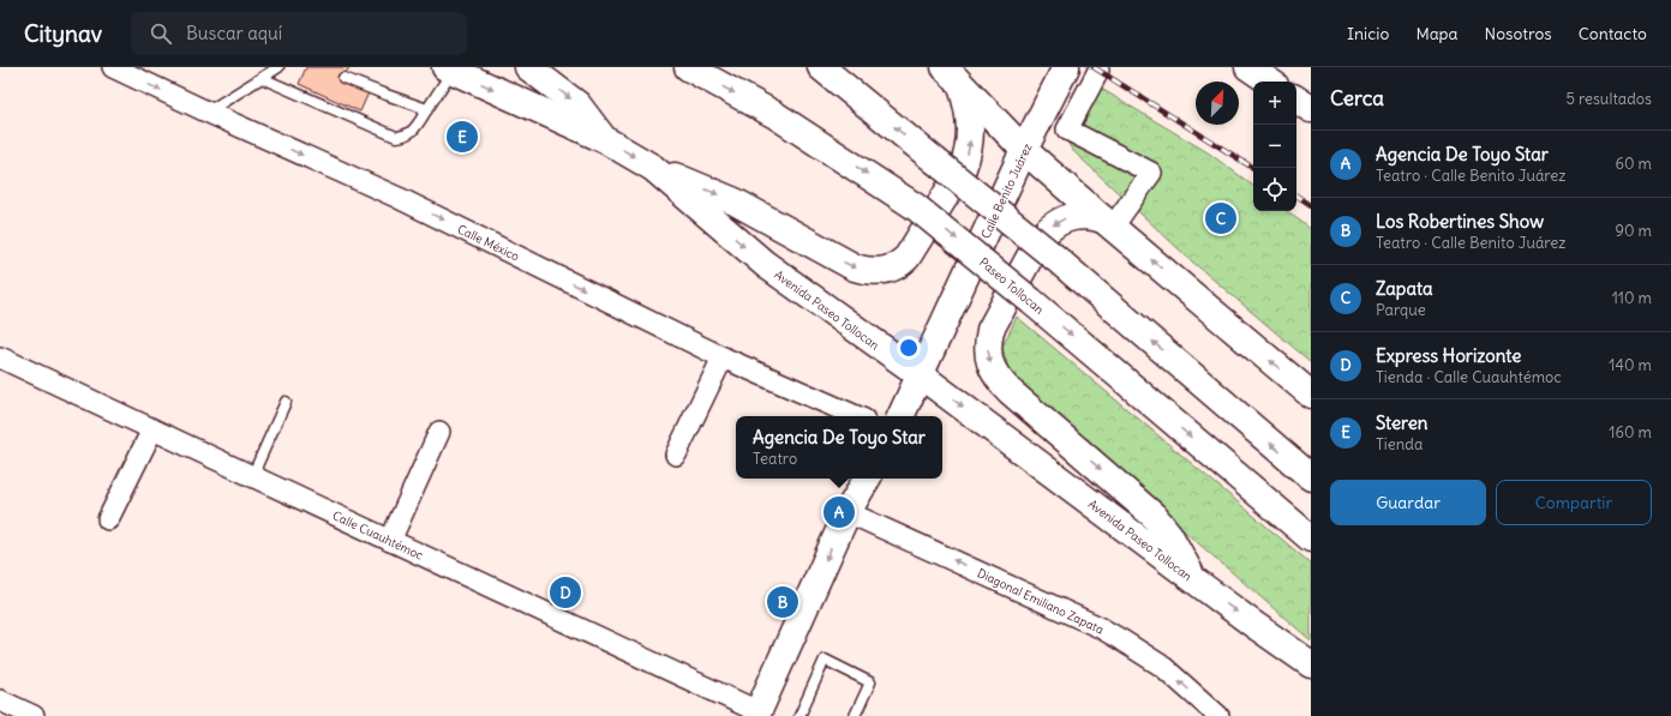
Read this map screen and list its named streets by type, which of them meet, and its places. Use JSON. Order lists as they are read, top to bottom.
{
  "streets": {
    "main road": ["Calle Benito Juárez", "Paseo Tollocan", "Avenida Paseo Tollocan"],
    "street": ["Calle México", "Calle Cuauhtémoc", "Diagonal Emiliano Zapata"]
  },
  "crossings": [
    ["Calle Benito Juárez", "Avenida Paseo Tollocan"]
  ],
  "one_way": ["Calle México", "Diagonal Emiliano Zapata"],
  "north": "top right",
  "page": {
    "header": "Citynav",
    "search": "Buscar aquí",
    "nav": [
      "Inicio",
      "Mapa",
      "Nosotros",
      "Contacto"
    ],
    "heading": ["Cerca", "5 resultados"],
    "map_buttons": ["+", "−"],
    "pins": [
      "E",
      "C",
      "A",
      "D",
      "B"
    ],
    "list": [
      {
        "mark": "A",
        "name": "Agencia De Toyo Star",
        "note": "Teatro · Calle Benito Juárez",
        "value": "60 m"
      },
      {
        "mark": "B",
        "name": "Los Robertines Show",
        "note": "Teatro · Calle Benito Juárez",
        "value": "90 m"
      },
      {
        "mark": "C",
        "name": "Zapata",
        "note": "Parque",
        "value": "110 m"
      },
      {
        "mark": "D",
        "name": "Express Horizonte",
        "note": "Tienda · Calle Cuauhtémoc",
        "value": "140 m"
      },
      {
        "mark": "E",
        "name": "Steren",
        "note": "Tienda",
        "value": "160 m"
      }
    ],
    "popup": ["Agencia De Toyo Star", "Teatro"],
    "buttons": ["Guardar", "Compartir"]
  }
}
